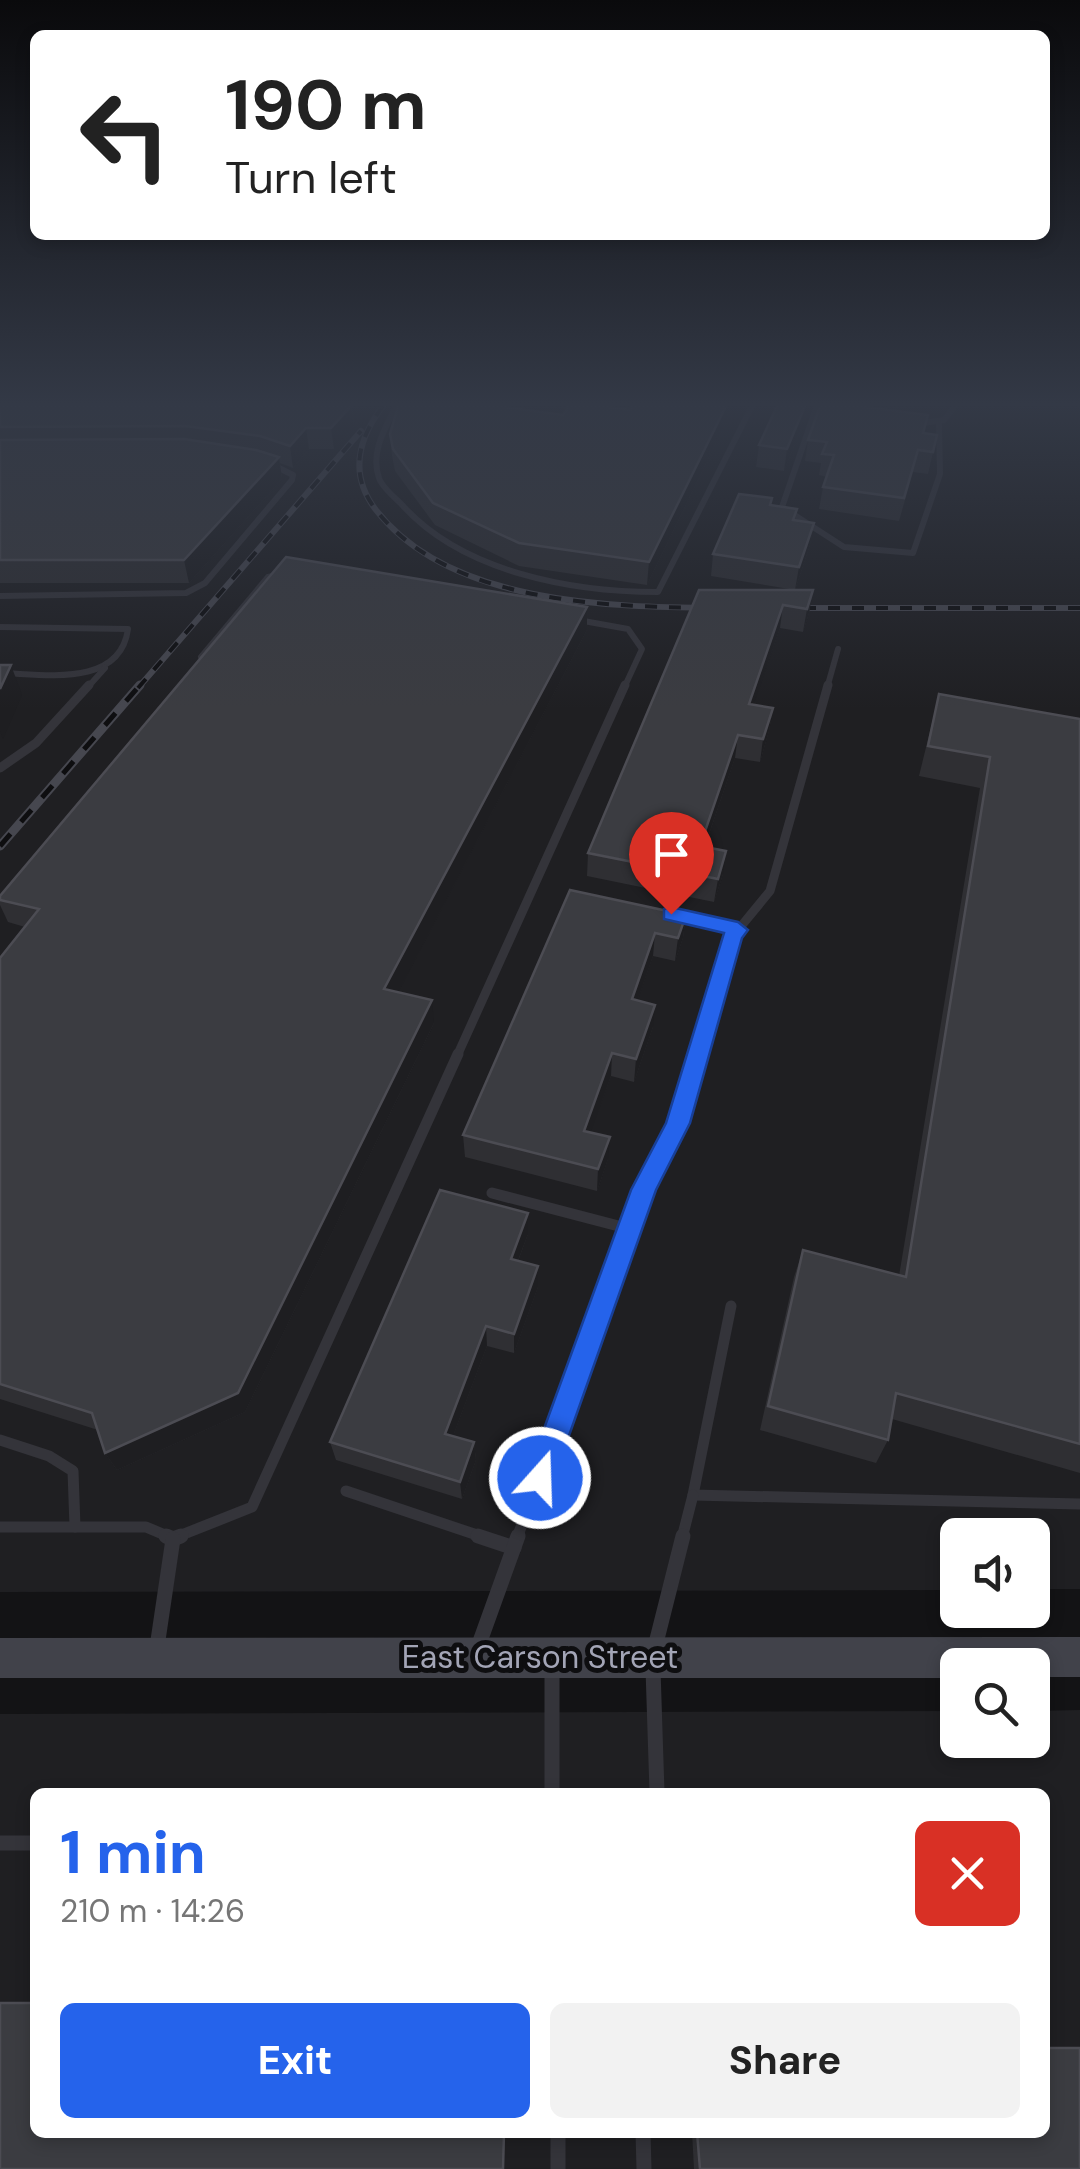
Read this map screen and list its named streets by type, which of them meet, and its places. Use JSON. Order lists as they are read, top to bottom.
{
  "streets": {
    "main road": ["East Carson Street"]
  },
  "page": {
    "turn": ["190 m", "Turn left"],
    "heading": ["1 min", "210 m · 14:26"],
    "buttons": ["Exit", "Share"]
  }
}
